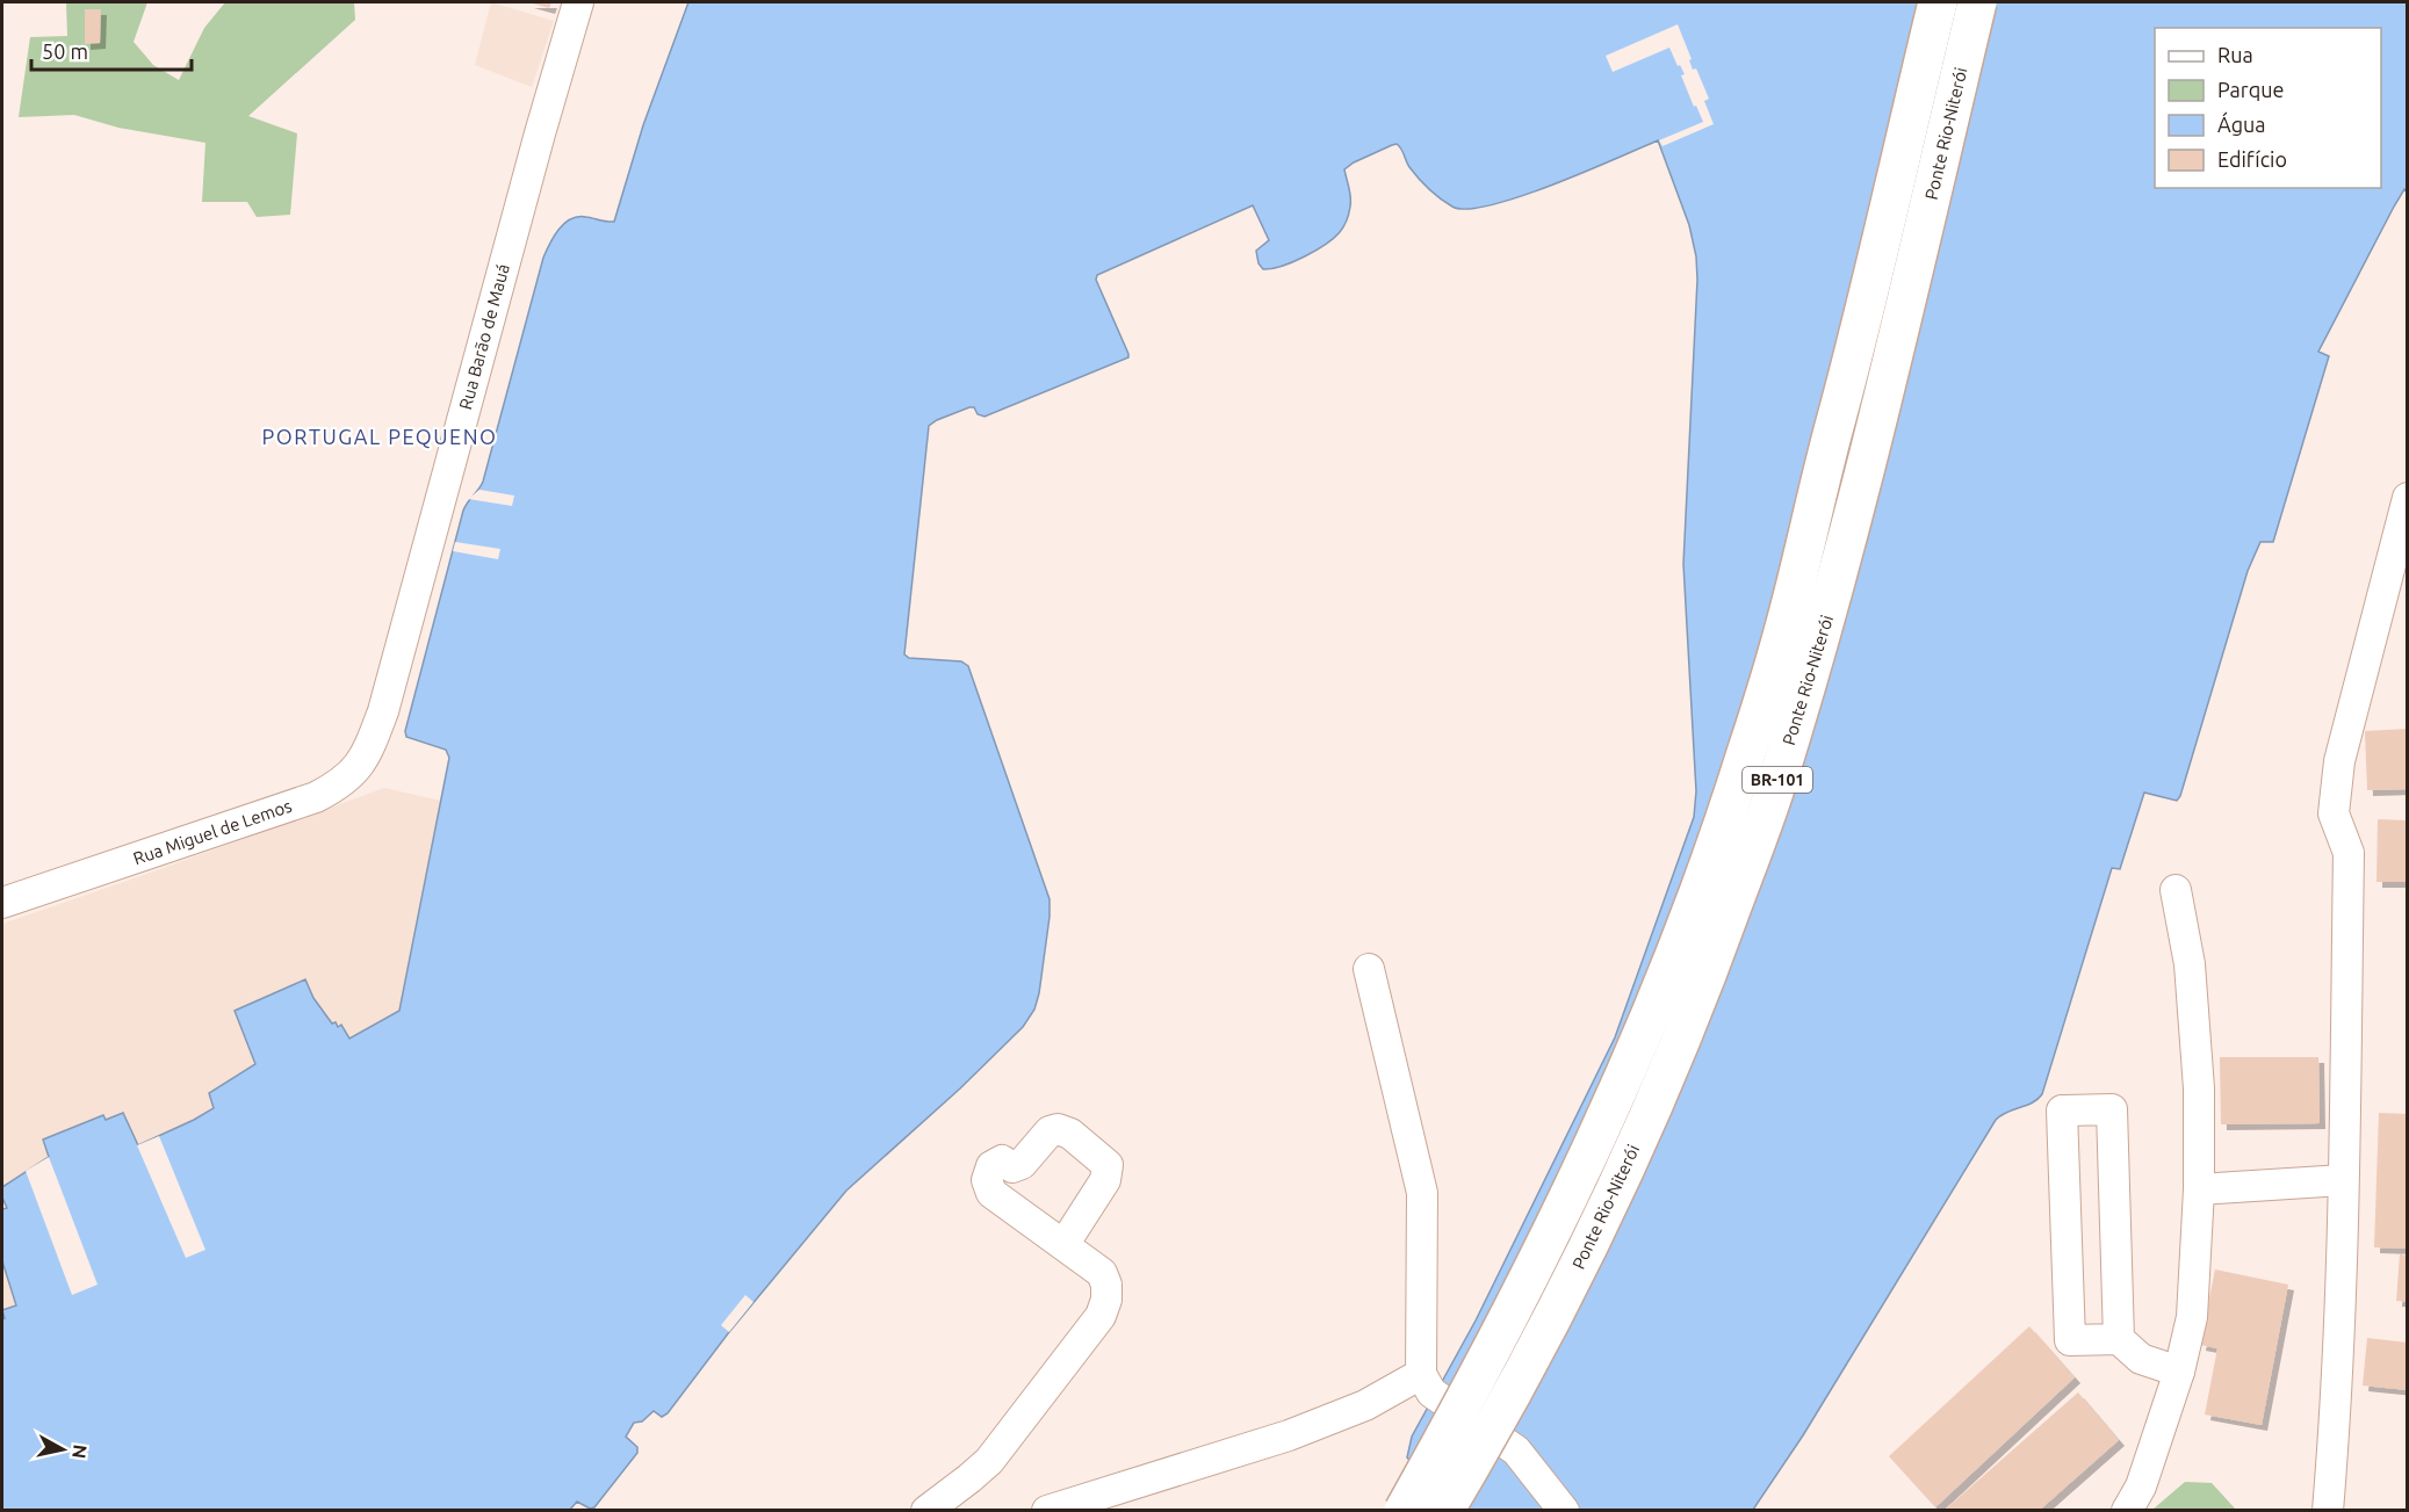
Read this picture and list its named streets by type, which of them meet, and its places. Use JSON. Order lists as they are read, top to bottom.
{
  "streets": {
    "highway": ["Ponte Rio-Niterói", "BR-101"],
    "street": ["Rua Barão de Mauá", "Rua Miguel de Lemos"]
  },
  "crossings": [
    ["Rua Barão de Mauá", "Rua Miguel de Lemos"]
  ],
  "districts": ["PORTUGAL PEQUENO"],
  "legend": [
    "Rua",
    "Parque",
    "Água",
    "Edifício"
  ],
  "scale_bar": "50 m",
  "north": "right"
}
